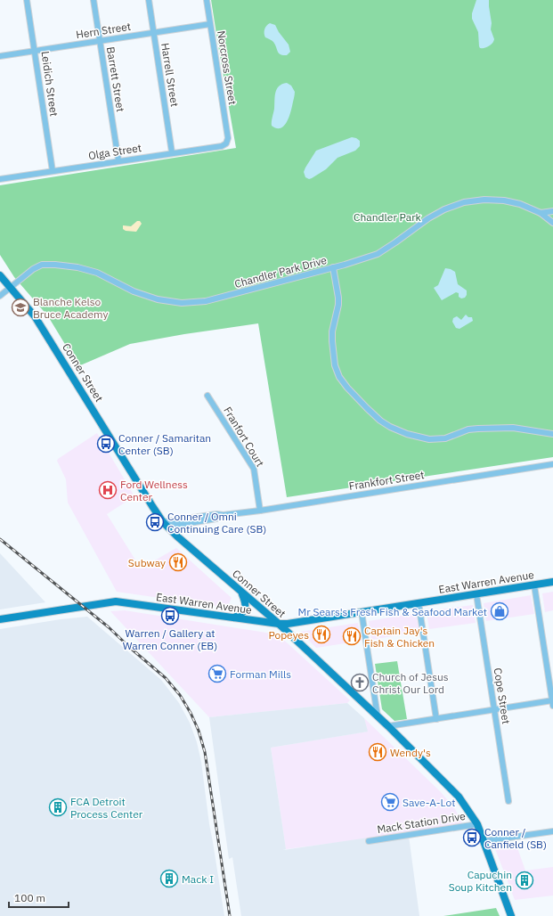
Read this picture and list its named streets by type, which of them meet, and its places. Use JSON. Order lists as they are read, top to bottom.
{
  "streets": {
    "main road": ["Conner Street", "East Warren Avenue"],
    "street": [
      "Hern Street",
      "Norcross Street",
      "Harrell Street",
      "Barrett Street",
      "Leidich Street",
      "Olga Street",
      "Chandler Park Drive",
      "Franfort Court",
      "Frankfort Street",
      "Cope Street",
      "Mack Station Drive"
    ]
  },
  "crossings": [
    ["Hern Street", "Norcross Street"],
    ["Hern Street", "Harrell Street"],
    ["Hern Street", "Barrett Street"],
    ["Hern Street", "Leidich Street"],
    ["Norcross Street", "Olga Street"],
    ["Harrell Street", "Olga Street"],
    ["Barrett Street", "Olga Street"],
    ["Leidich Street", "Olga Street"],
    ["Chandler Park Drive", "Conner Street"],
    ["Conner Street", "Frankfort Street"],
    ["Conner Street", "East Warren Avenue"],
    ["Conner Street", "Mack Station Drive"],
    ["Franfort Court", "Frankfort Street"],
    ["East Warren Avenue", "Cope Street"]
  ],
  "parks": ["Chandler Park"],
  "places": {
    "school or university": ["Blanche Kelso Bruce Academy"],
    "bus stop": [
      "Conner / Samaritan Center (SB)",
      "Conner / Omni Continuing Care (SB)",
      "Warren / Gallery at Warren Conner (EB)",
      "Conner / Canfield (SB)"
    ],
    "hospital": ["Ford Wellness Center"],
    "restaurant": [
      "Subway",
      "Popeyes",
      "Captain Jay's Fish & Chicken",
      "Wendy's"
    ],
    "shop": ["Mr Sears's Fresh Fish & Seafood Market"],
    "supermarket": ["Forman Mills", "Save-A-Lot"],
    "church": ["Church of Jesus Christ Our Lord"],
    "building": ["FCA Detroit Process Center", "Mack I", "Capuchin Soup Kitchen"]
  },
  "scale_bar": "100 m"
}
